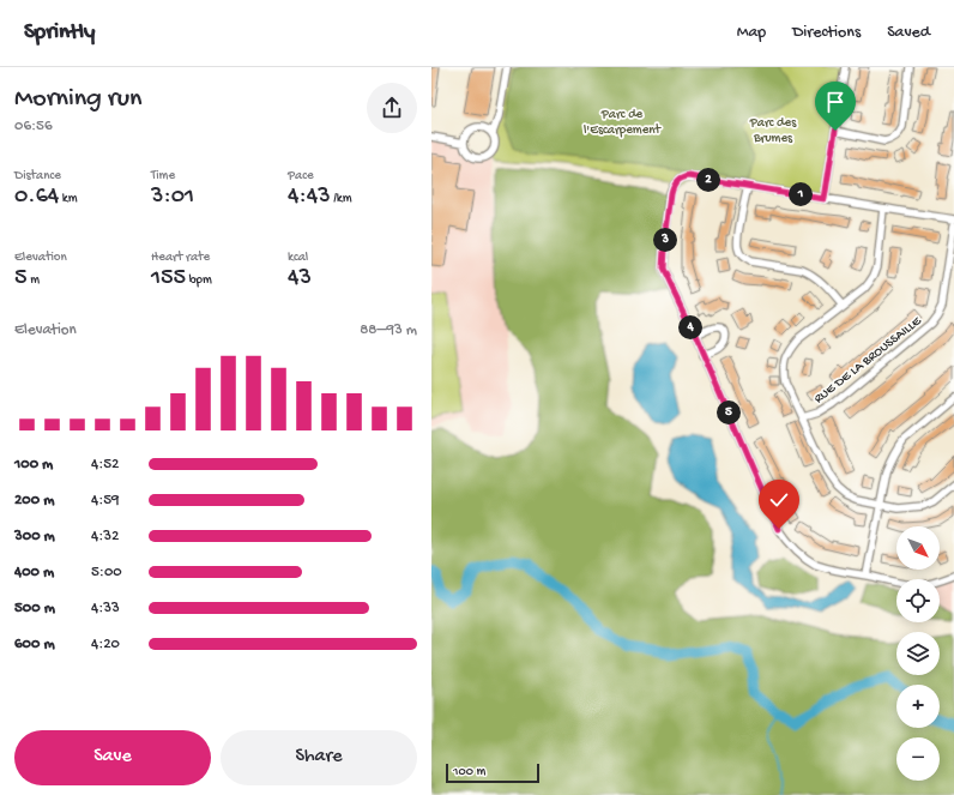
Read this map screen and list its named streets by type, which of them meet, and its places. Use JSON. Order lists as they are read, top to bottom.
{
  "streets": {
    "street": ["RUE DE LA BROUSSAILLE"]
  },
  "parks": ["Parc de l'Escarpement", "Parc des Brumes"],
  "scale_bar": "100 m",
  "north": "bottom right",
  "page": {
    "header": "Sprintly",
    "nav": ["Map", "Directions", "Saved"],
    "heading": ["Morning run", "06:56"],
    "stats": [
      ["Distance", "0.64 km"],
      ["Time", "3:01"],
      ["Pace", "4:43 /km"],
      ["Elevation", "5 m"],
      ["Heart rate", "155 bpm"],
      ["kcal", "43"]
    ],
    "pins": [
      "2",
      "1",
      "3",
      "4",
      "5"
    ],
    "chart": ["Elevation", "88–93 m"],
    "list": [
      {
        "name": "100 m",
        "note": "4:52"
      },
      {
        "name": "200 m",
        "note": "4:59"
      },
      {
        "name": "300 m",
        "note": "4:32"
      },
      {
        "name": "400 m",
        "note": "5:00"
      },
      {
        "name": "500 m",
        "note": "4:33"
      },
      {
        "name": "600 m",
        "note": "4:20"
      }
    ],
    "map_buttons": ["+", "−"],
    "buttons": ["Save", "Share"],
    "scale": "100 m"
  }
}
